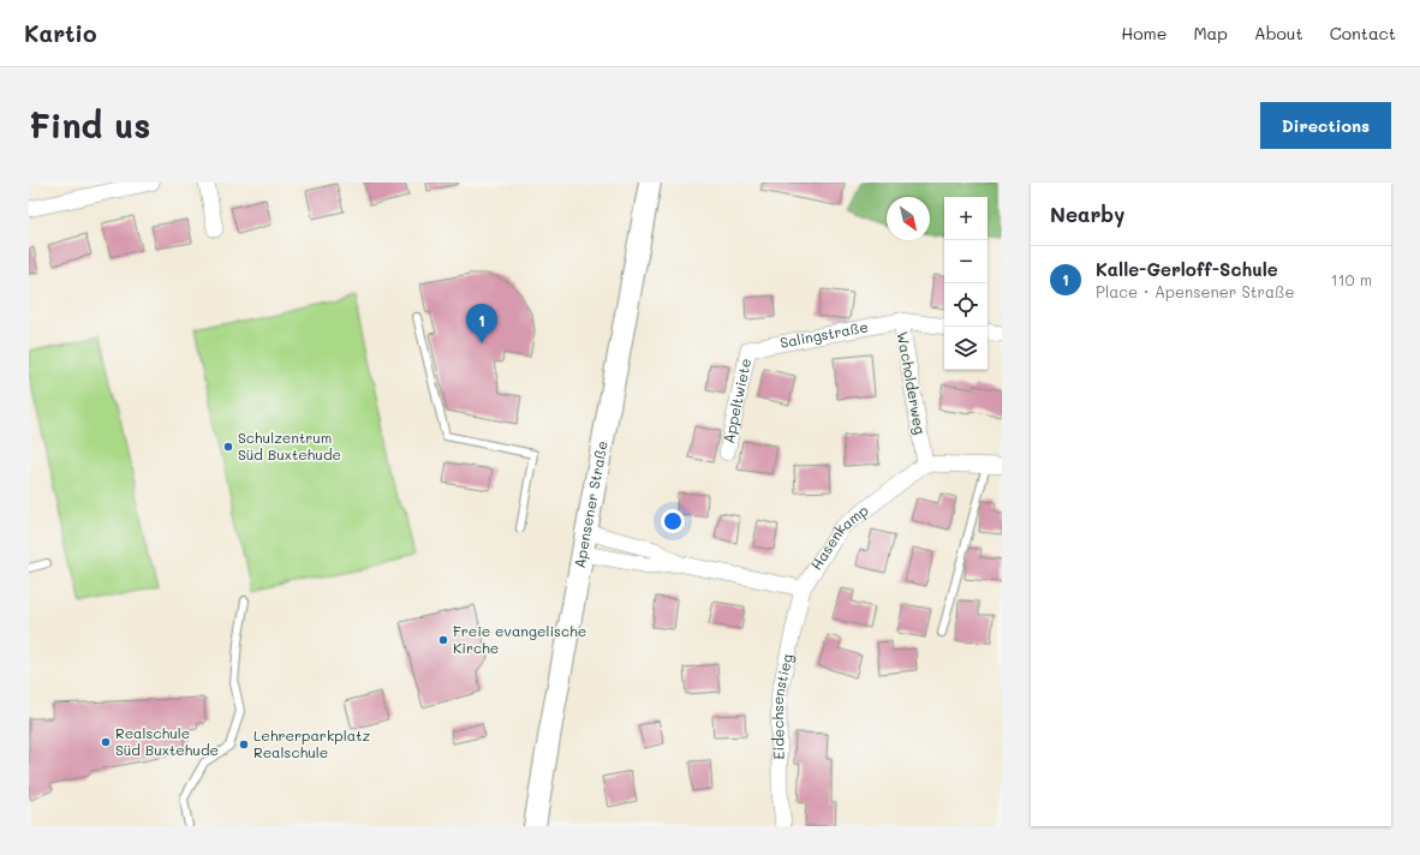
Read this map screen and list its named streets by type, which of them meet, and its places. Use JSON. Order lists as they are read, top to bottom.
{
  "streets": {
    "main road": ["Apensener Straße"],
    "street": [
      "Salingstraße",
      "Wacholderweg",
      "Appeltwiete",
      "Hasenkamp",
      "Eidechsenstieg"
    ]
  },
  "crossings": [
    ["Salingstraße", "Wacholderweg"],
    ["Salingstraße", "Appeltwiete"],
    ["Wacholderweg", "Hasenkamp"],
    ["Hasenkamp", "Eidechsenstieg"]
  ],
  "places": [
    "Schulzentrum Süd Buxtehude",
    "Freie evangelische Kirche",
    "Realschule Süd Buxtehude",
    "Lehrerparkplatz Realschule"
  ],
  "north": "bottom right",
  "page": {
    "header": "Kartio",
    "nav": [
      "Home",
      "Map",
      "About",
      "Contact"
    ],
    "buttons": "Directions",
    "title": "Find us",
    "heading": "Nearby",
    "map_buttons": ["+", "−"],
    "list": [
      {
        "mark": "1",
        "name": "Kalle-Gerloff-Schule",
        "note": "Place · Apensener Straße",
        "value": "110 m"
      }
    ],
    "pins": "1"
  }
}
